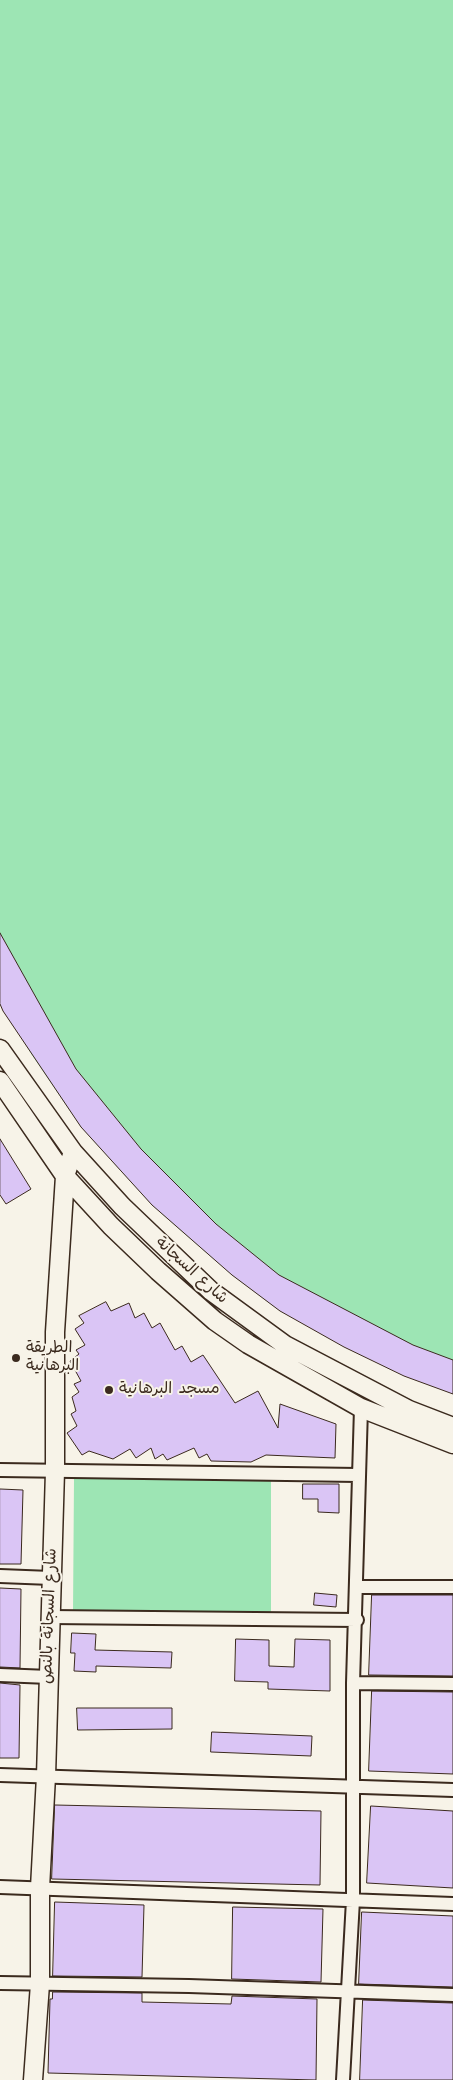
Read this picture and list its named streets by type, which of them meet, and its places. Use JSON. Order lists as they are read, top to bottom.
{
  "streets": {
    "main road": ["شارع السجانة", "شارع السجانة بالنص"]
  },
  "crossings": [
    ["شارع السجانة", "شارع السجانة بالنص"]
  ],
  "places": ["الطريقة البرهانية", "مسجد البرهانية"]
}
